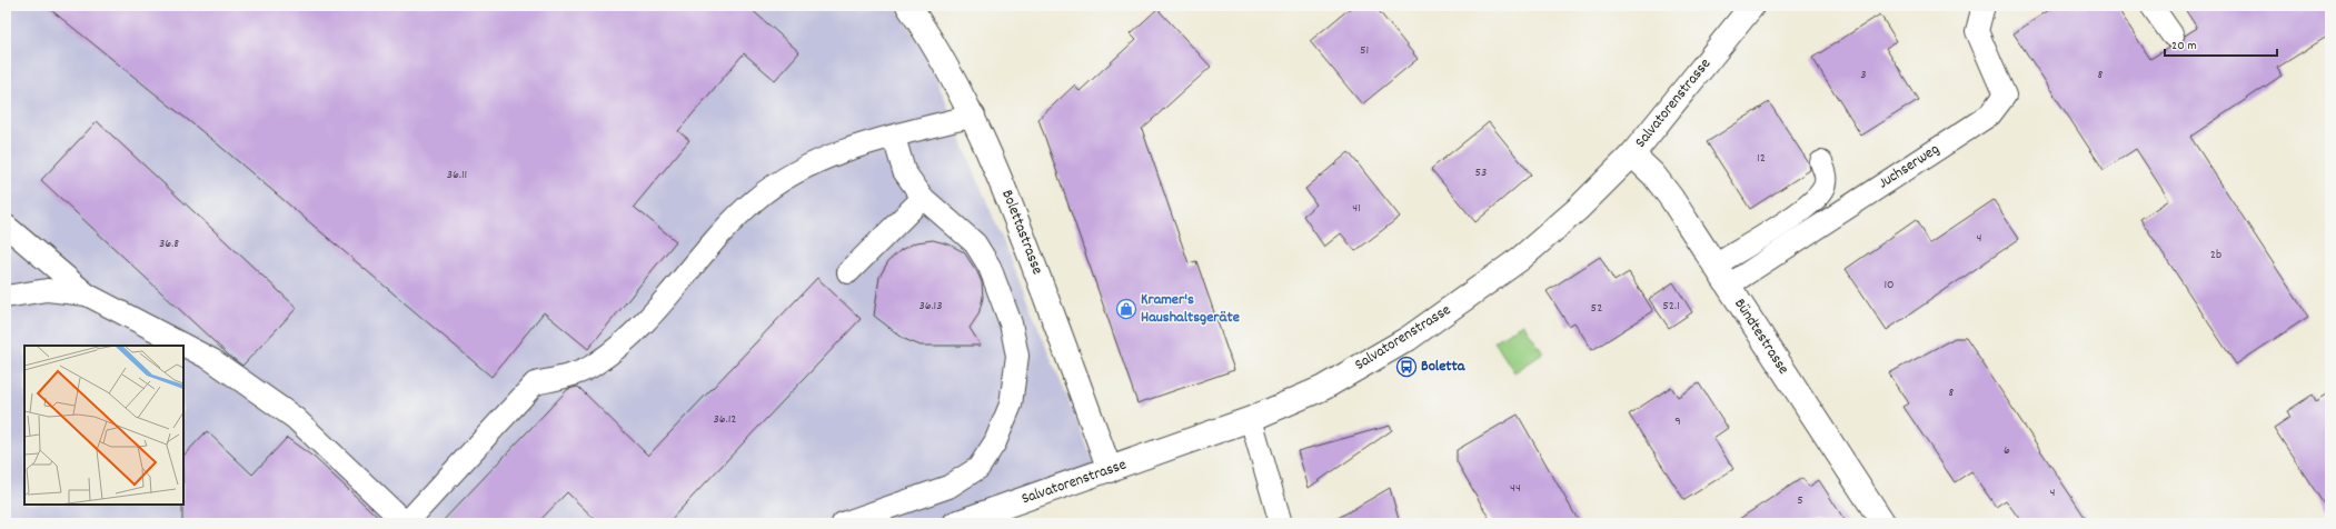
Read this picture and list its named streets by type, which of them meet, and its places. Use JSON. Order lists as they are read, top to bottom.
{
  "streets": {
    "street": ["Salvatorenstrasse", "Bolettastrasse", "Bündtestrasse"],
    "lane": ["Juchserweg"]
  },
  "crossings": [
    ["Salvatorenstrasse", "Bolettastrasse"],
    ["Salvatorenstrasse", "Bündtestrasse"],
    ["Juchserweg", "Bündtestrasse"]
  ],
  "places": {
    "shop": ["Kramer's Haushaltsgeräte"],
    "bus stop": ["Boletta"]
  },
  "house_numbers": [
    "51",
    "3",
    "8",
    "12",
    "53",
    "36.11",
    "41",
    "4",
    "36.8",
    "2b",
    "10",
    "36.13",
    "52.1",
    "52",
    "8",
    "36.12",
    "9",
    "6",
    "44",
    "4",
    "5"
  ],
  "scale_bar": "20 m"
}
